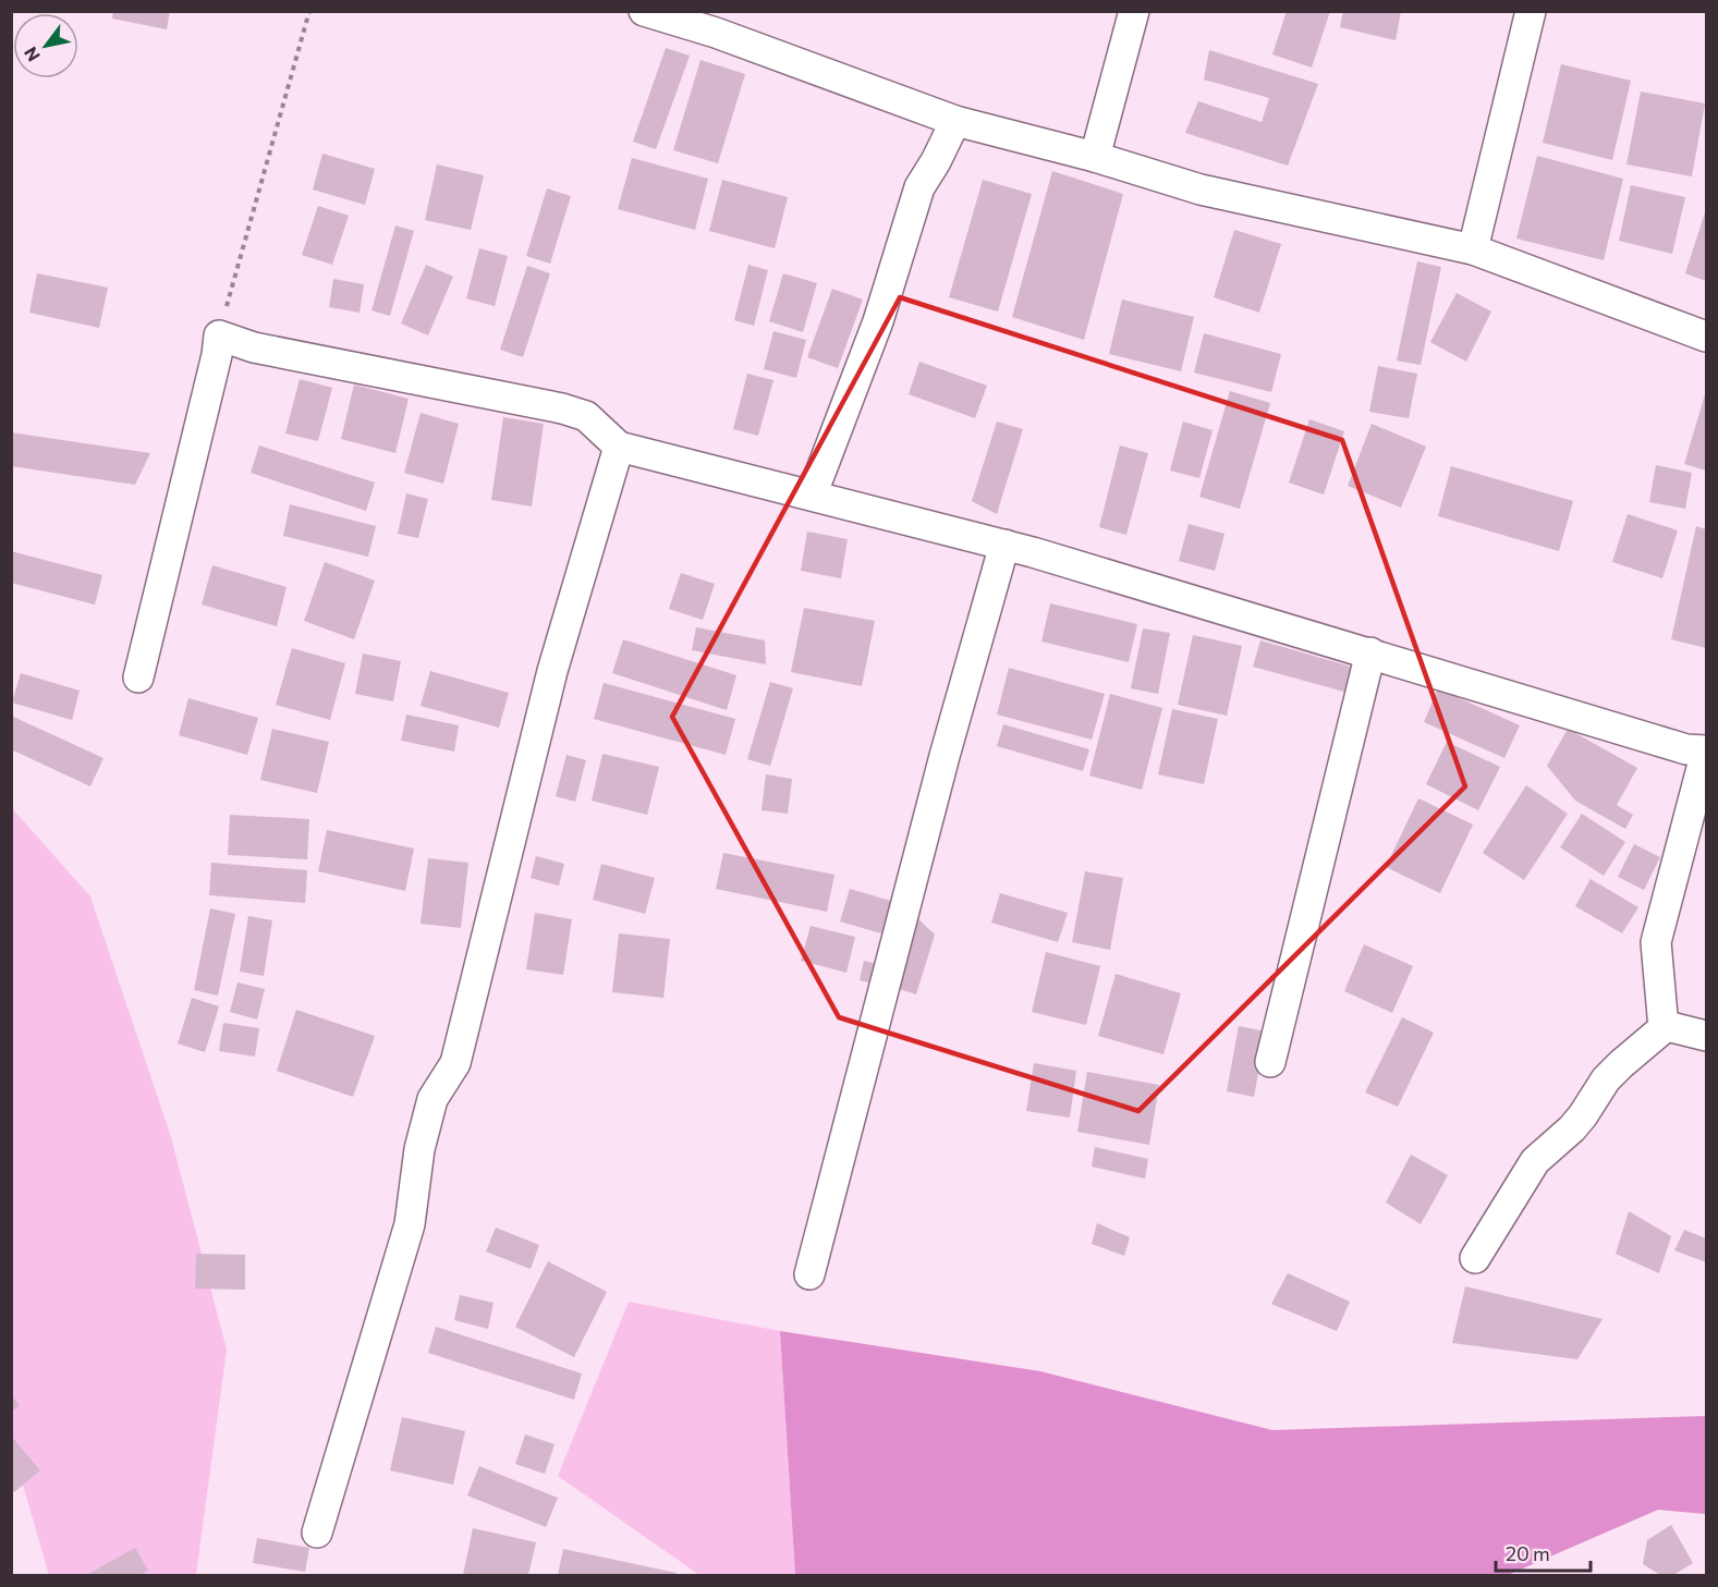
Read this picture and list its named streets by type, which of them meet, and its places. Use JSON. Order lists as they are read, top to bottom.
{
  "scale_bar": "20 m",
  "north": "bottom left"
}
